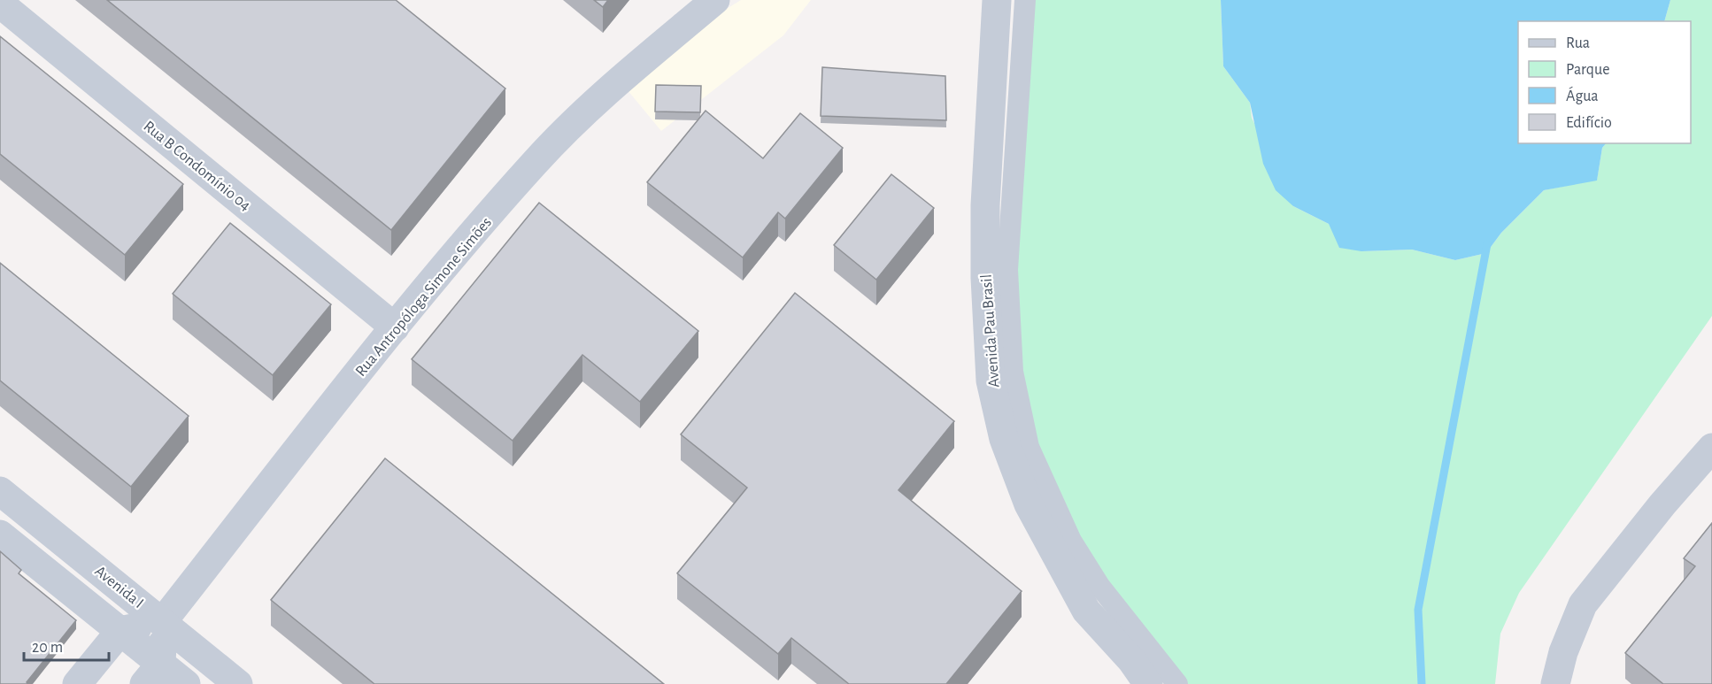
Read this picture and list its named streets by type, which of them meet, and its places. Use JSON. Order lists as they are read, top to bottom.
{
  "streets": {
    "street": [
      "Rua B Condomínio 04",
      "Rua Antropóloga Simone Simões",
      "Avenida Pau Brasil",
      "Avenida I"
    ]
  },
  "crossings": [
    ["Rua B Condomínio 04", "Rua Antropóloga Simone Simões"],
    ["Rua Antropóloga Simone Simões", "Avenida I"]
  ],
  "legend": [
    "Rua",
    "Parque",
    "Água",
    "Edifício"
  ],
  "scale_bar": "20 m"
}
